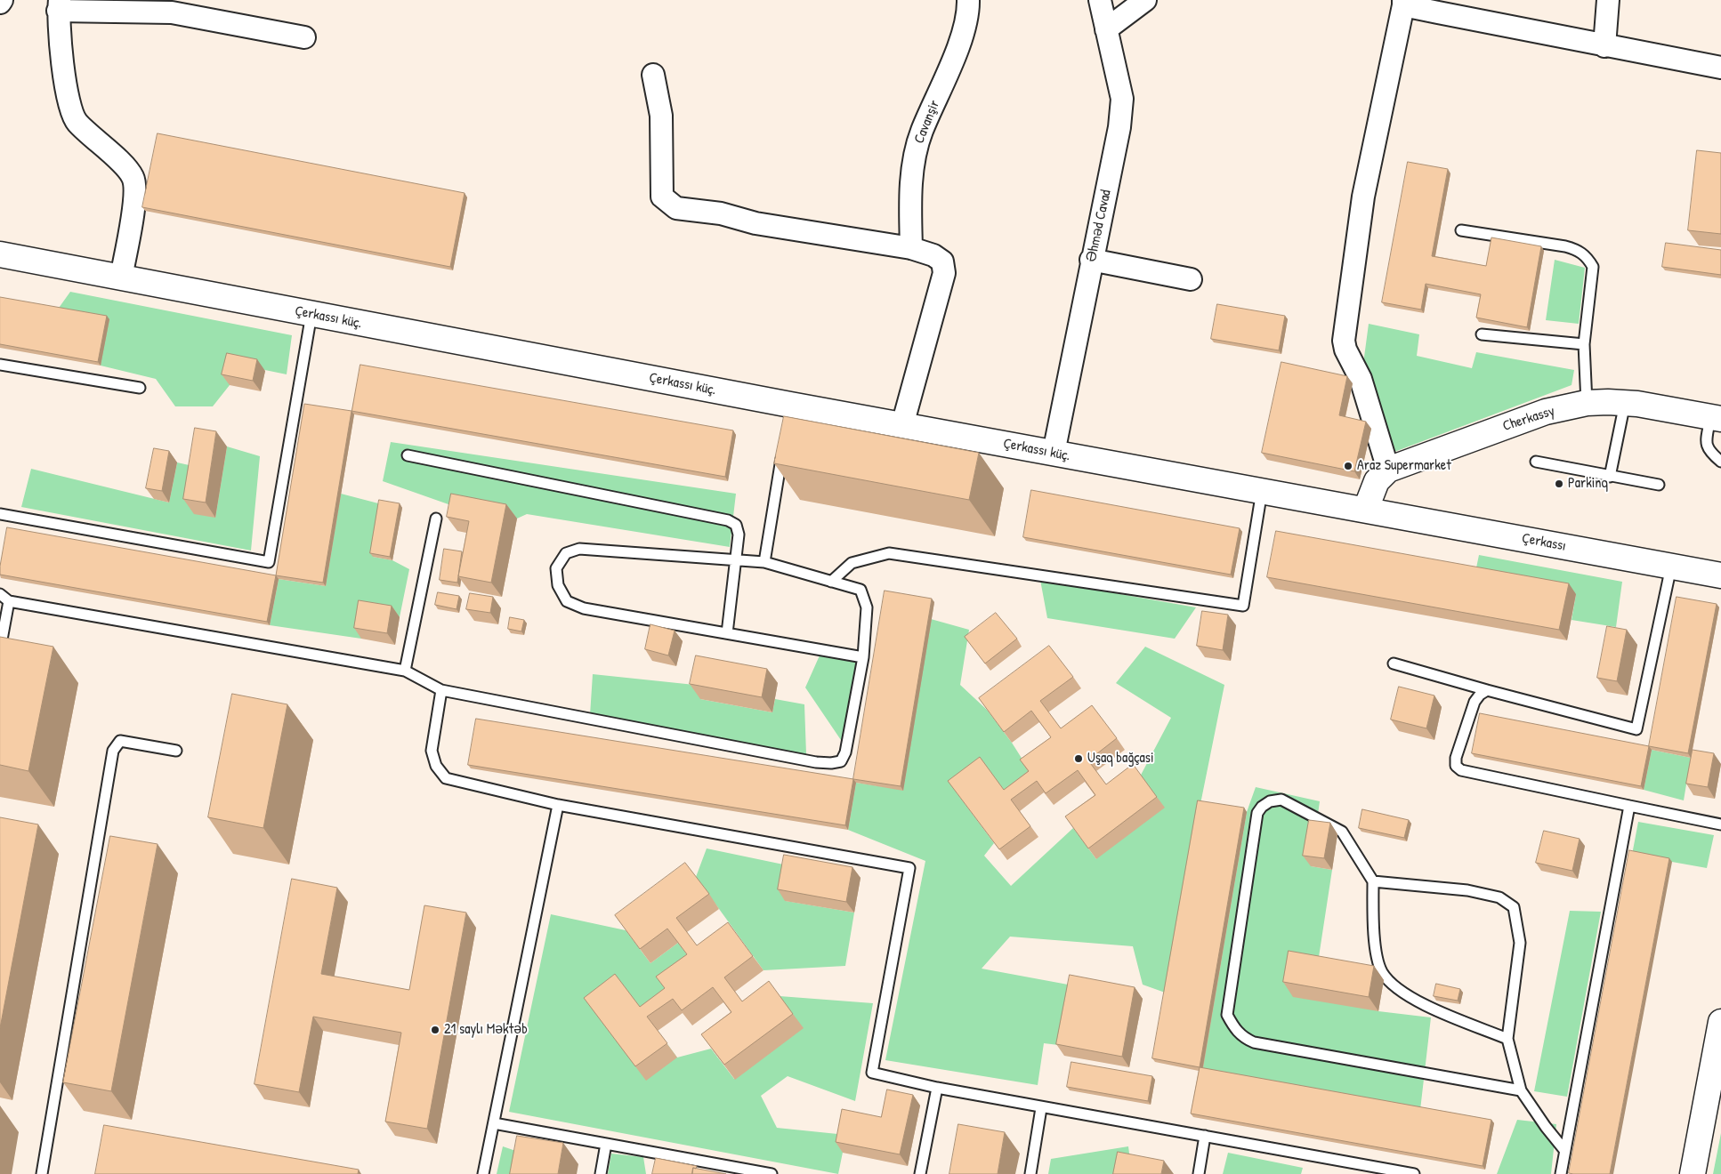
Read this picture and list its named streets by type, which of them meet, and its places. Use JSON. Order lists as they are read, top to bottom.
{
  "streets": {
    "street": [
      "Cavanşir",
      "Əhməd Cavad",
      "Çerkassı küç.",
      "Cherkassy",
      "Çerkassı"
    ]
  },
  "crossings": [
    ["Əhməd Cavad", "Çerkassı küç."],
    ["Çerkassı küç.", "Çerkassı"]
  ],
  "places": [
    "Araz Supermarket",
    "Parkinq",
    "Uşaq bağçasi",
    "21 saylı Məktəb"
  ]
}
